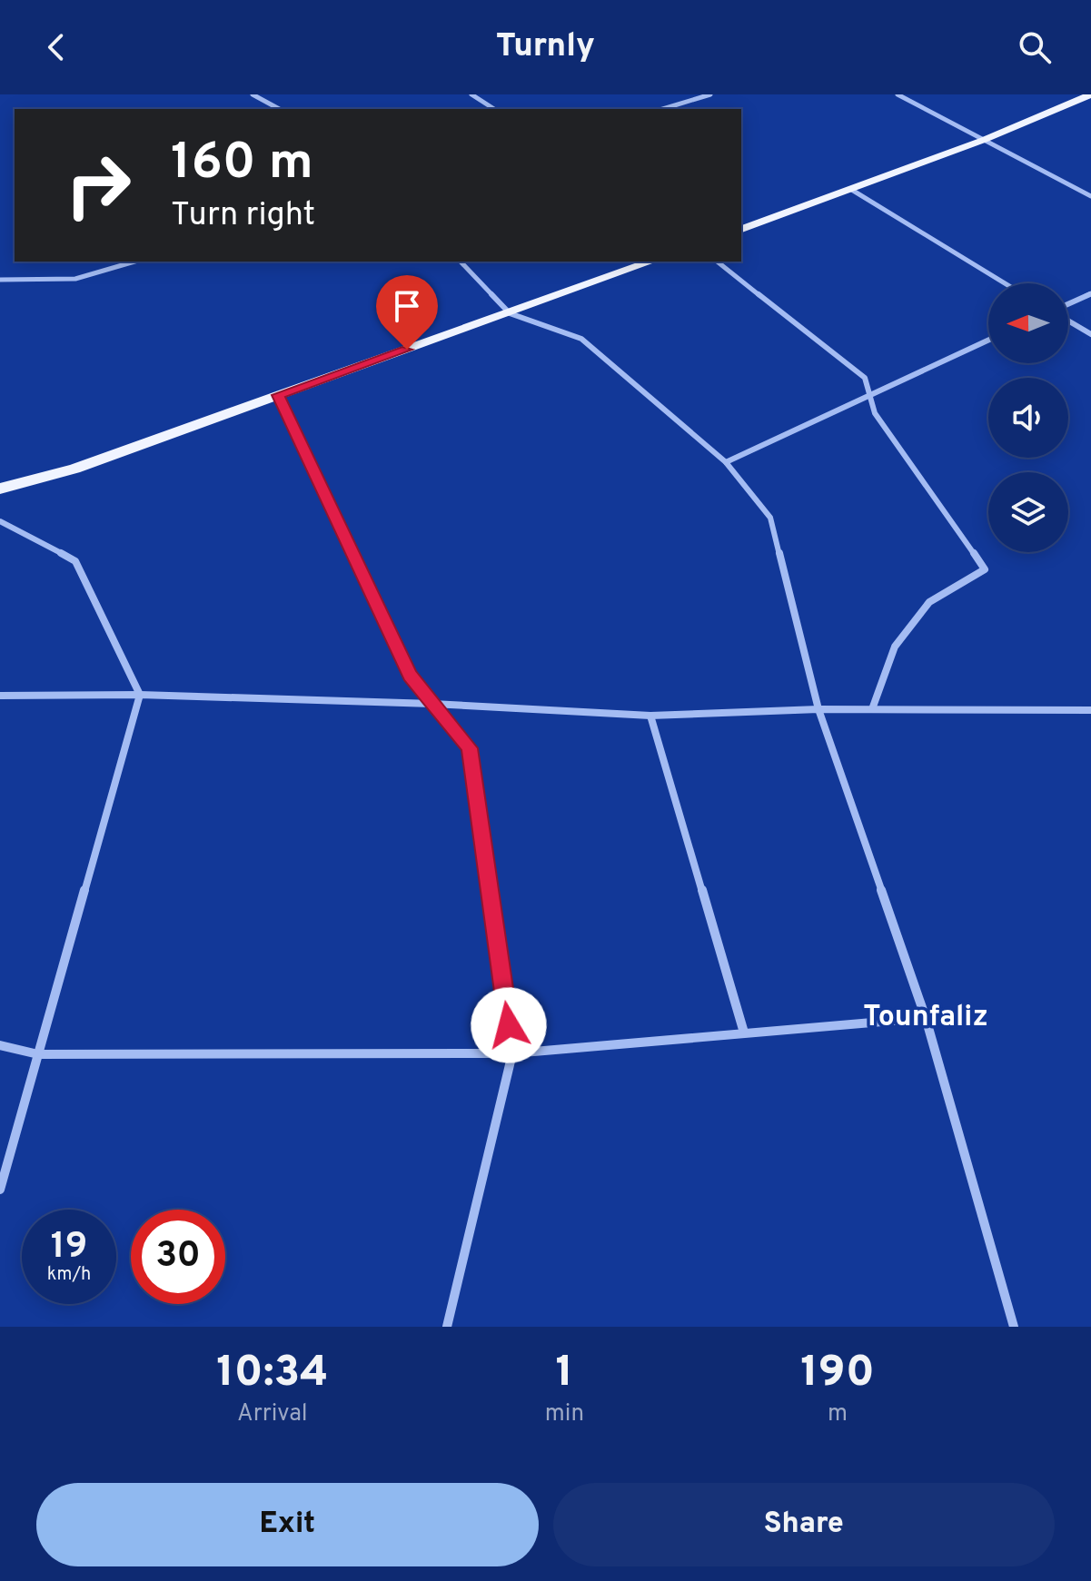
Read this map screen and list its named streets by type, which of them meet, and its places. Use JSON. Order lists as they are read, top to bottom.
{
  "districts": ["Tounfaliz"],
  "north": "left",
  "page": {
    "header": "Turnly",
    "turn": ["160 m", "Turn right"],
    "speed": "19 km/h",
    "limit": "30",
    "eta": [
      "10:34",
      "Arrival",
      "1",
      "min",
      "190",
      "m"
    ],
    "buttons": ["Exit", "Share"]
  }
}
